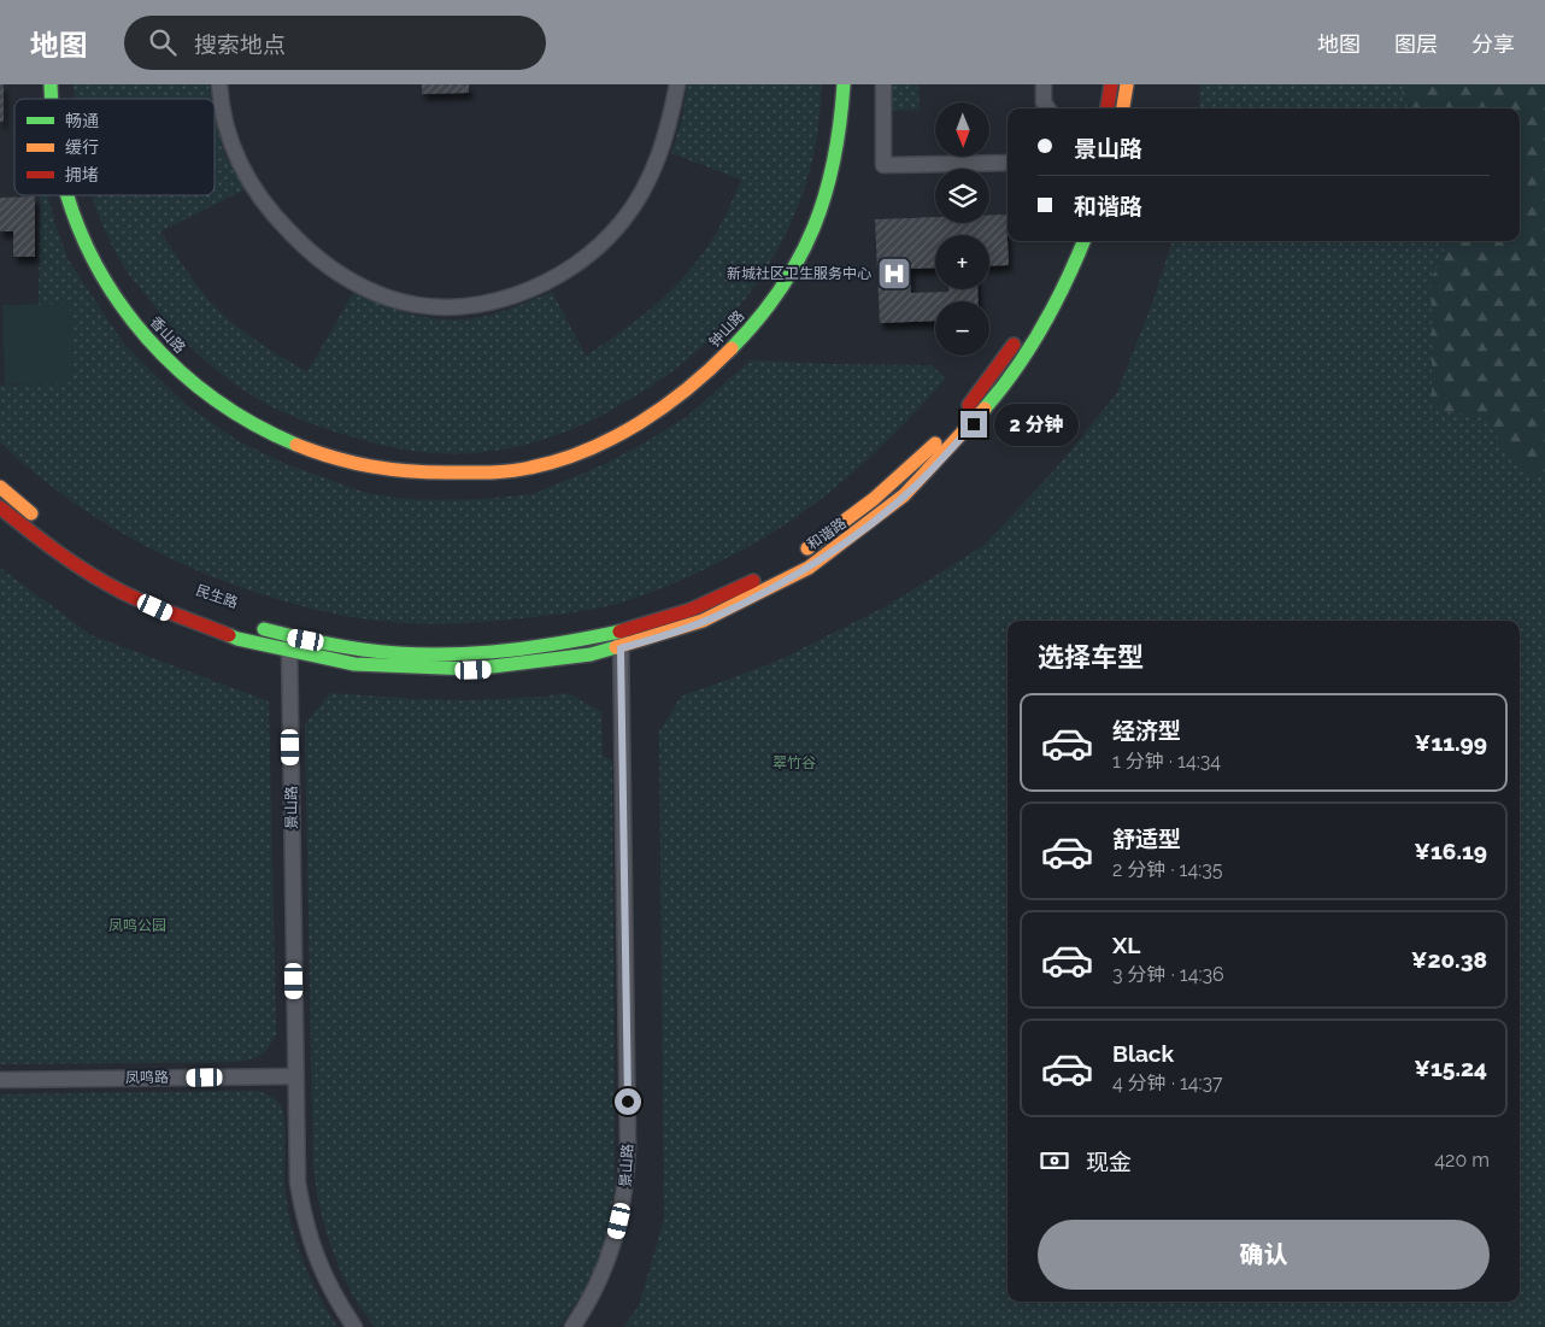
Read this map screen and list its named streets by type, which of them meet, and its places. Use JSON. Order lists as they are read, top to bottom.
{
  "streets": {
    "main road": [
      "钟山路",
      "香山路",
      "和谐路",
      "民生路"
    ],
    "street": ["景山路", "凤鸣路"]
  },
  "crossings": [
    ["钟山路", "香山路"],
    ["和谐路", "景山路"],
    ["民生路", "景山路"],
    ["景山路", "凤鸣路"]
  ],
  "parks": ["翠竹谷", "凤鸣公园"],
  "places": {
    "hospital": ["新城社区卫生服务中心"]
  },
  "legend": ["畅通", "缓行", "拥堵"],
  "north": "bottom",
  "page": {
    "header": "地图",
    "search": "搜索地点",
    "nav": ["地图", "图层", "分享"],
    "map_buttons": ["+", "−"],
    "banner": ["景山路", "和谐路"],
    "bubble": "2 分钟",
    "heading": "选择车型",
    "list": [
      {
        "name": "经济型",
        "note": "1 分钟 · 14:34",
        "value": "¥11.99"
      },
      {
        "name": "舒适型",
        "note": "2 分钟 · 14:35",
        "value": "¥16.19"
      },
      {
        "name": "XL",
        "note": "3 分钟 · 14:36",
        "value": "¥20.38"
      },
      {
        "name": "Black",
        "note": "4 分钟 · 14:37",
        "value": "¥15.24"
      }
    ],
    "pay": ["现金", "420 m"],
    "buttons": "确认"
  }
}
